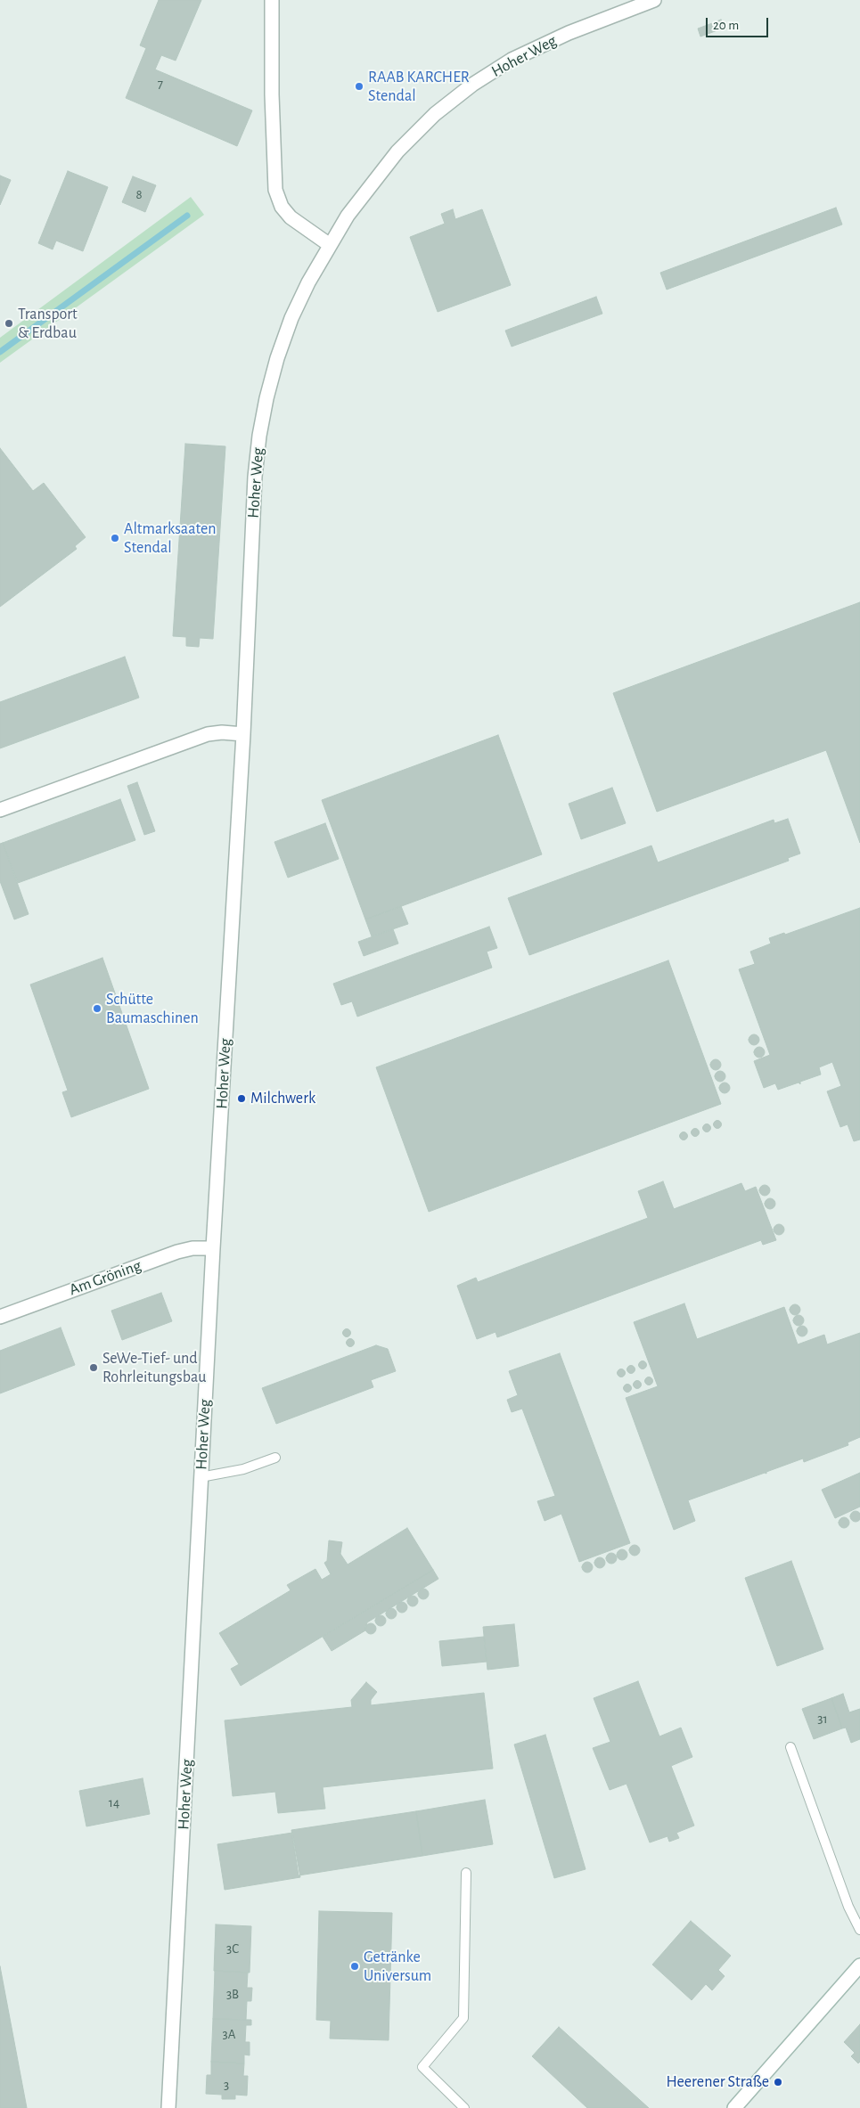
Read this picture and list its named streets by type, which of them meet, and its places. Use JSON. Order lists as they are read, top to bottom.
{
  "streets": {
    "street": ["Hoher Weg", "Am Gröning"]
  },
  "crossings": [
    ["Hoher Weg", "Am Gröning"]
  ],
  "places": [
    "RAAB KARCHER Stendal",
    "Transport & Erdbau",
    "Altmarksaaten Stendal",
    "Schütte Baumaschinen",
    "Milchwerk",
    "SeWe-Tief- und Rohrleitungsbau",
    "Getränke Universum",
    "Heerener Straße"
  ],
  "house_numbers": [
    "7",
    "8",
    "31",
    "14",
    "3C",
    "3B",
    "3A",
    "3"
  ],
  "scale_bar": "20 m"
}
